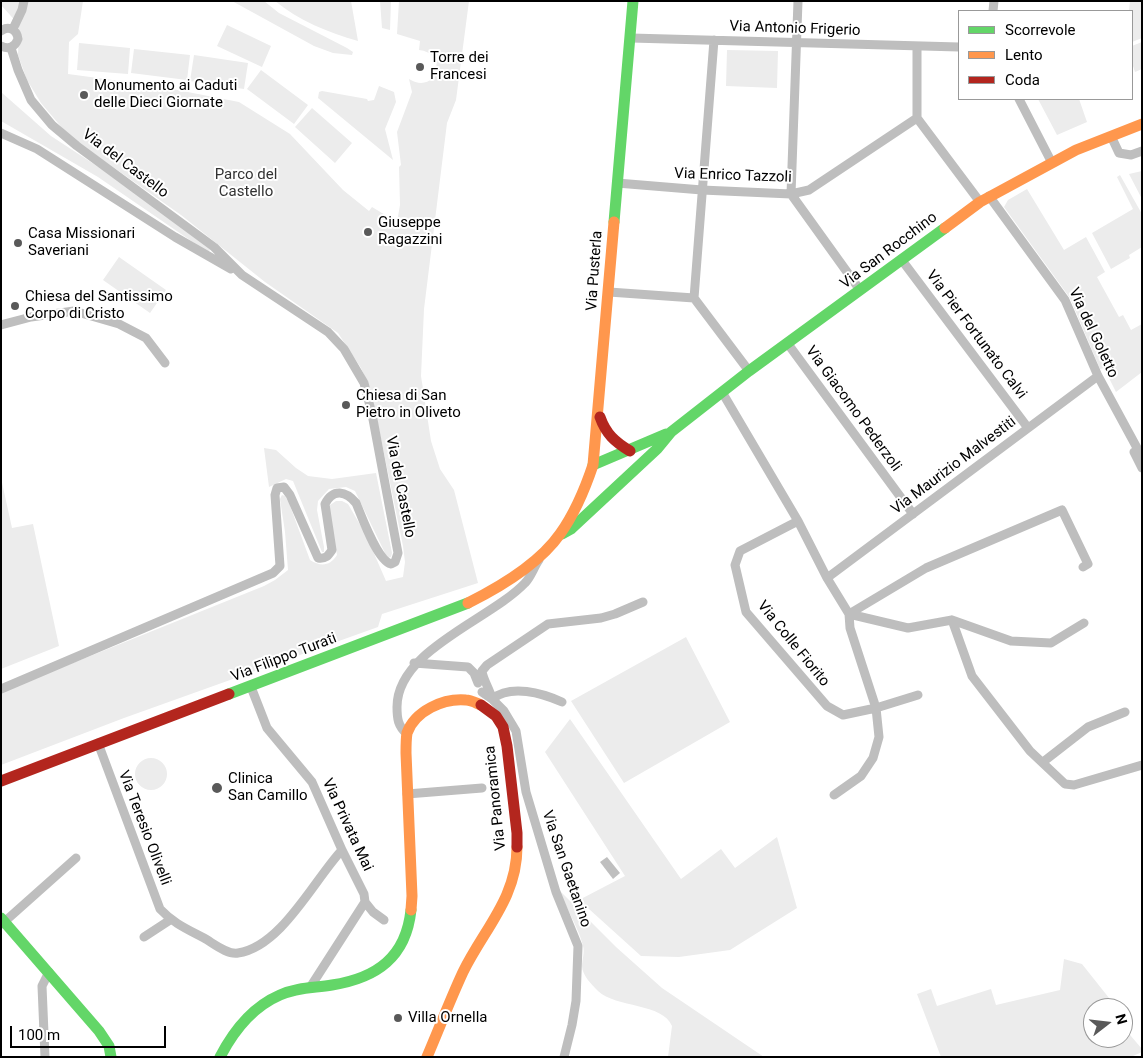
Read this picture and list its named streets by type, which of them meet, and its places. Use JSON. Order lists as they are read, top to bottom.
{
  "streets": {
    "street": [
      "Via Antonio Frigerio",
      "Via del Castello",
      "Via Enrico Tazzoli",
      "Via San Rocchino",
      "Via Pusterla",
      "Via del Goletto",
      "Via Pier Fortunato Calvi",
      "Via Giacomo Pederzoli",
      "Via Maurizio Malvestiti",
      "Via Colle Fiorito",
      "Via Filippo Turati",
      "Via Panoramica",
      "Via Privata Mai",
      "Via Teresio Olivelli",
      "Via San Gaetanino"
    ]
  },
  "crossings": [
    ["Via Antonio Frigerio", "Via Pusterla"],
    ["Via Enrico Tazzoli", "Via Pusterla"],
    ["Via Enrico Tazzoli", "Via del Goletto"],
    ["Via San Rocchino", "Via Pusterla"],
    ["Via San Rocchino", "Via del Goletto"],
    ["Via San Rocchino", "Via Pier Fortunato Calvi"],
    ["Via San Rocchino", "Via Giacomo Pederzoli"],
    ["Via San Rocchino", "Via Filippo Turati"],
    ["Via Pusterla", "Via Filippo Turati"],
    ["Via del Goletto", "Via Maurizio Malvestiti"],
    ["Via Pier Fortunato Calvi", "Via Maurizio Malvestiti"],
    ["Via Giacomo Pederzoli", "Via Maurizio Malvestiti"],
    ["Via Filippo Turati", "Via Privata Mai"],
    ["Via Filippo Turati", "Via Teresio Olivelli"],
    ["Via Privata Mai", "Via Teresio Olivelli"]
  ],
  "parks": ["Parco del Castello"],
  "places": [
    "Torre dei Francesi",
    "Monumento ai Caduti delle Dieci Giornate",
    "Giuseppe Ragazzini",
    "Casa Missionari Saveriani",
    "Chiesa del Santissimo Corpo di Cristo",
    "Chiesa di San Pietro in Oliveto",
    "Clinica San Camillo",
    "Villa Ornella"
  ],
  "legend": ["Scorrevole", "Lento", "Coda"],
  "scale_bar": "100 m",
  "north": "right"
}
